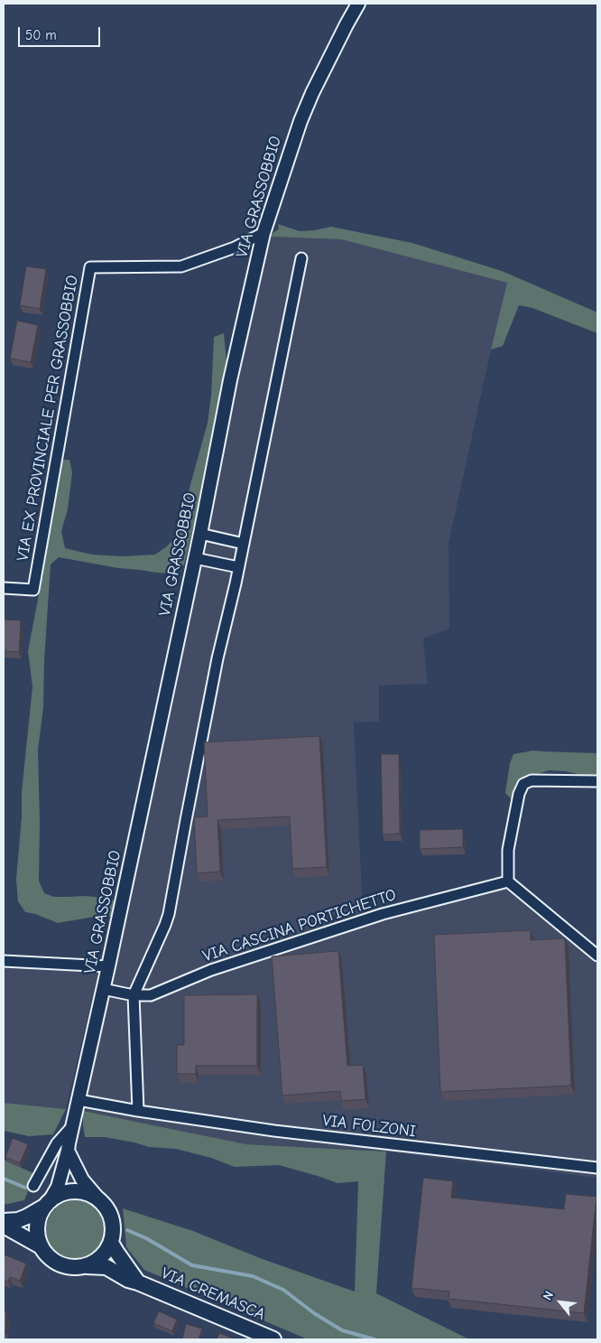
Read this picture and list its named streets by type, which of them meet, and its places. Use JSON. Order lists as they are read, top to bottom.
{
  "streets": {
    "main road": ["VIA CREMASCA"],
    "street": [
      "VIA GRASSOBBIO",
      "VIA EX PROVINCIALE PER GRASSOBBIO",
      "VIA CASCINA PORTICHETTO",
      "VIA FOLZONI"
    ]
  },
  "crossings": [
    ["VIA GRASSOBBIO", "VIA EX PROVINCIALE PER GRASSOBBIO"],
    ["VIA GRASSOBBIO", "VIA CASCINA PORTICHETTO"],
    ["VIA GRASSOBBIO", "VIA FOLZONI"],
    ["VIA GRASSOBBIO", "VIA CREMASCA"]
  ],
  "scale_bar": "50 m",
  "north": "top left"
}
